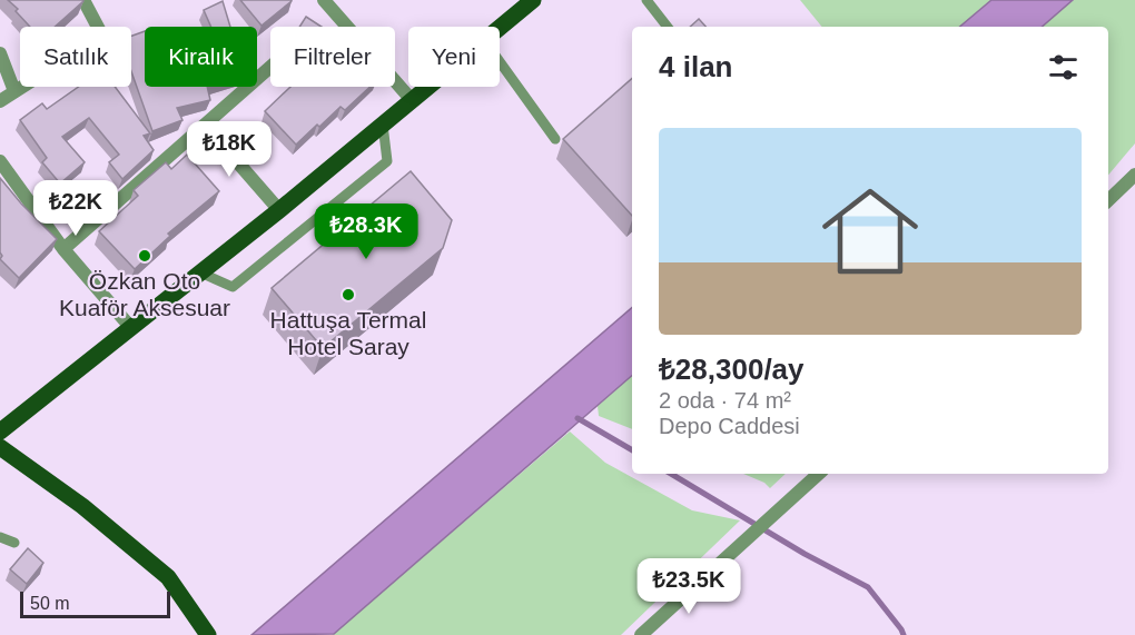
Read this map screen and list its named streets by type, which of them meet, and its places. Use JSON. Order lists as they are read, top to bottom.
{
  "places": ["Özkan Oto Kuaför Aksesuar", "Hattuşa Termal Hotel Saray"],
  "scale_bar": "50 m",
  "page": {
    "chip": [
      "Satılık",
      "Kiralık",
      "Filtreler",
      "Yeni"
    ],
    "heading": "4 ilan",
    "list": [
      {
        "name": "₺28,300/ay",
        "note": "2 oda · 74 m² · Depo Caddesi"
      }
    ],
    "price": [
      "₺18K",
      "₺22K",
      "₺28.3K",
      "₺23.5K"
    ],
    "scale": "50 m"
  }
}
